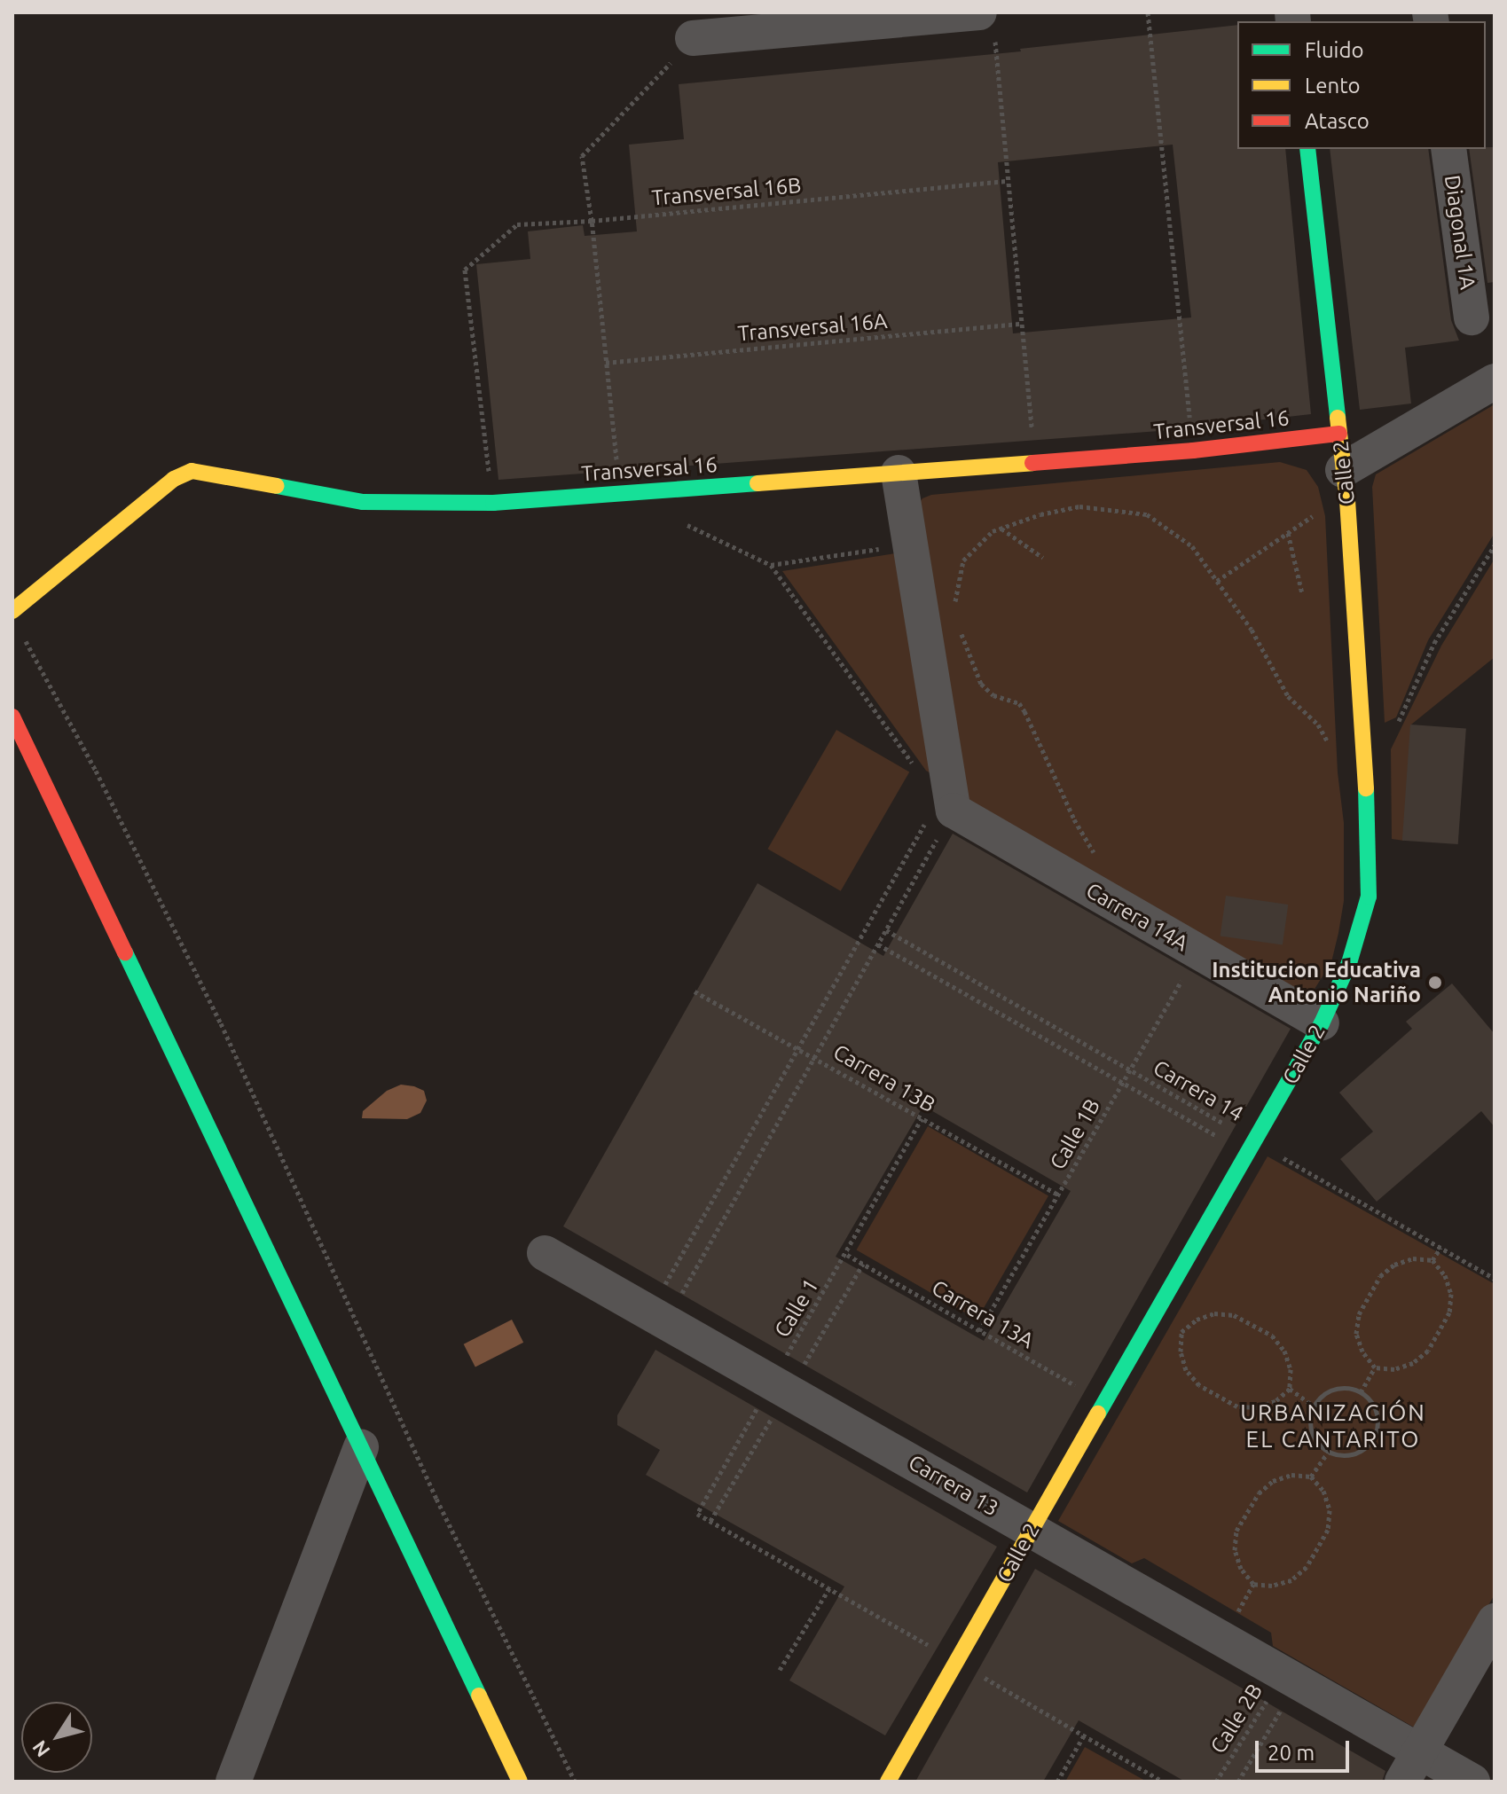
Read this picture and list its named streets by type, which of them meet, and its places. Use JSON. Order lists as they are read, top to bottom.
{
  "streets": {
    "street": [
      "Diagonal 1A",
      "Transversal 16",
      "Calle 2",
      "Carrera 14A",
      "Carrera 13"
    ],
    "path": [
      "Transversal 16B",
      "Transversal 16A",
      "Carrera 13B",
      "Carrera 14",
      "Calle 1B",
      "Calle 1",
      "Carrera 13A",
      "Calle 2B"
    ]
  },
  "crossings": [
    ["Transversal 16B", "Transversal 16"],
    ["Transversal 16", "Calle 2"],
    ["Calle 2", "Carrera 14A"],
    ["Calle 2", "Carrera 14"],
    ["Calle 2", "Carrera 13A"],
    ["Calle 2", "Carrera 13"],
    ["Carrera 14A", "Calle 1B"],
    ["Carrera 13B", "Calle 1B"],
    ["Carrera 13B", "Calle 1"],
    ["Carrera 14", "Calle 1B"],
    ["Calle 1B", "Carrera 13A"],
    ["Calle 1", "Carrera 13A"],
    ["Calle 1", "Carrera 13"],
    ["Carrera 13", "Calle 2B"]
  ],
  "districts": ["URBANIZACIÓN EL CANTARITO"],
  "places": ["Institucion Educativa Antonio Nariño"],
  "legend": ["Fluido", "Lento", "Atasco"],
  "scale_bar": "20 m",
  "north": "bottom left"
}
